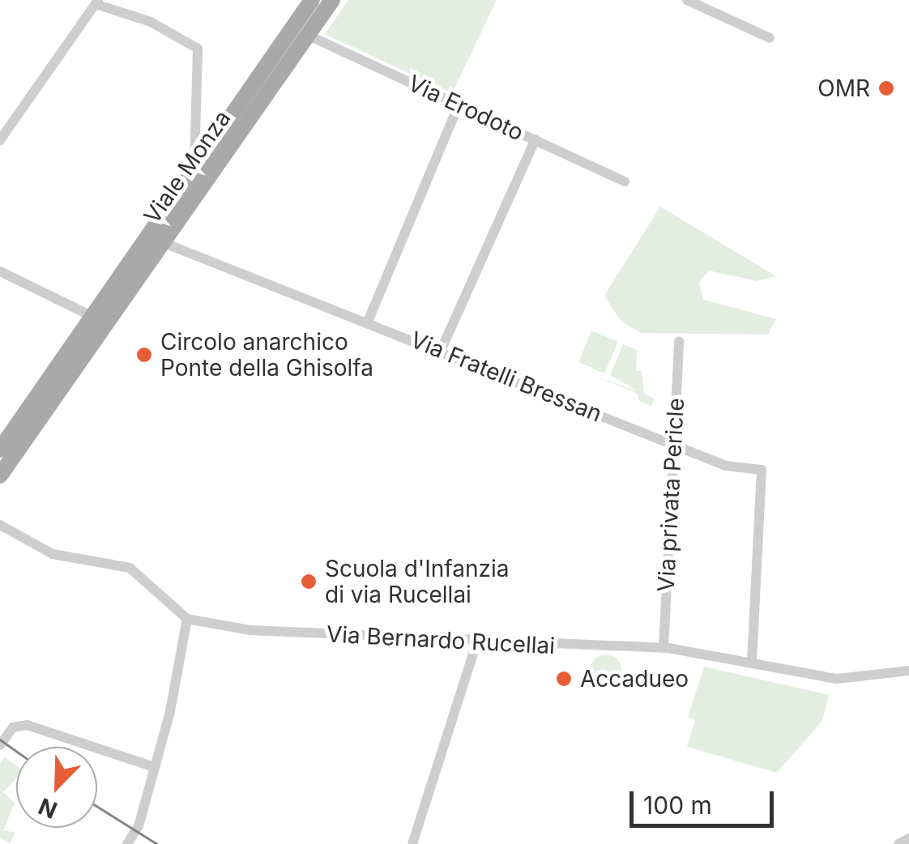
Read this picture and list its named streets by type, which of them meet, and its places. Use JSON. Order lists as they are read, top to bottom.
{
  "streets": {
    "main road": ["Viale Monza"],
    "street": [
      "Via Erodoto",
      "Via Fratelli Bressan",
      "Via privata Pericle",
      "Via Bernardo Rucellai"
    ]
  },
  "crossings": [
    ["Via Erodoto", "Viale Monza"],
    ["Viale Monza", "Via Fratelli Bressan"],
    ["Via Fratelli Bressan", "Via privata Pericle"],
    ["Via Fratelli Bressan", "Via Bernardo Rucellai"],
    ["Via privata Pericle", "Via Bernardo Rucellai"]
  ],
  "places": [
    "OMR",
    "Circolo anarchico Ponte della Ghisolfa",
    "Scuola d'Infanzia di via Rucellai",
    "Accadueo"
  ],
  "scale_bar": "100 m",
  "north": "bottom left"
}
